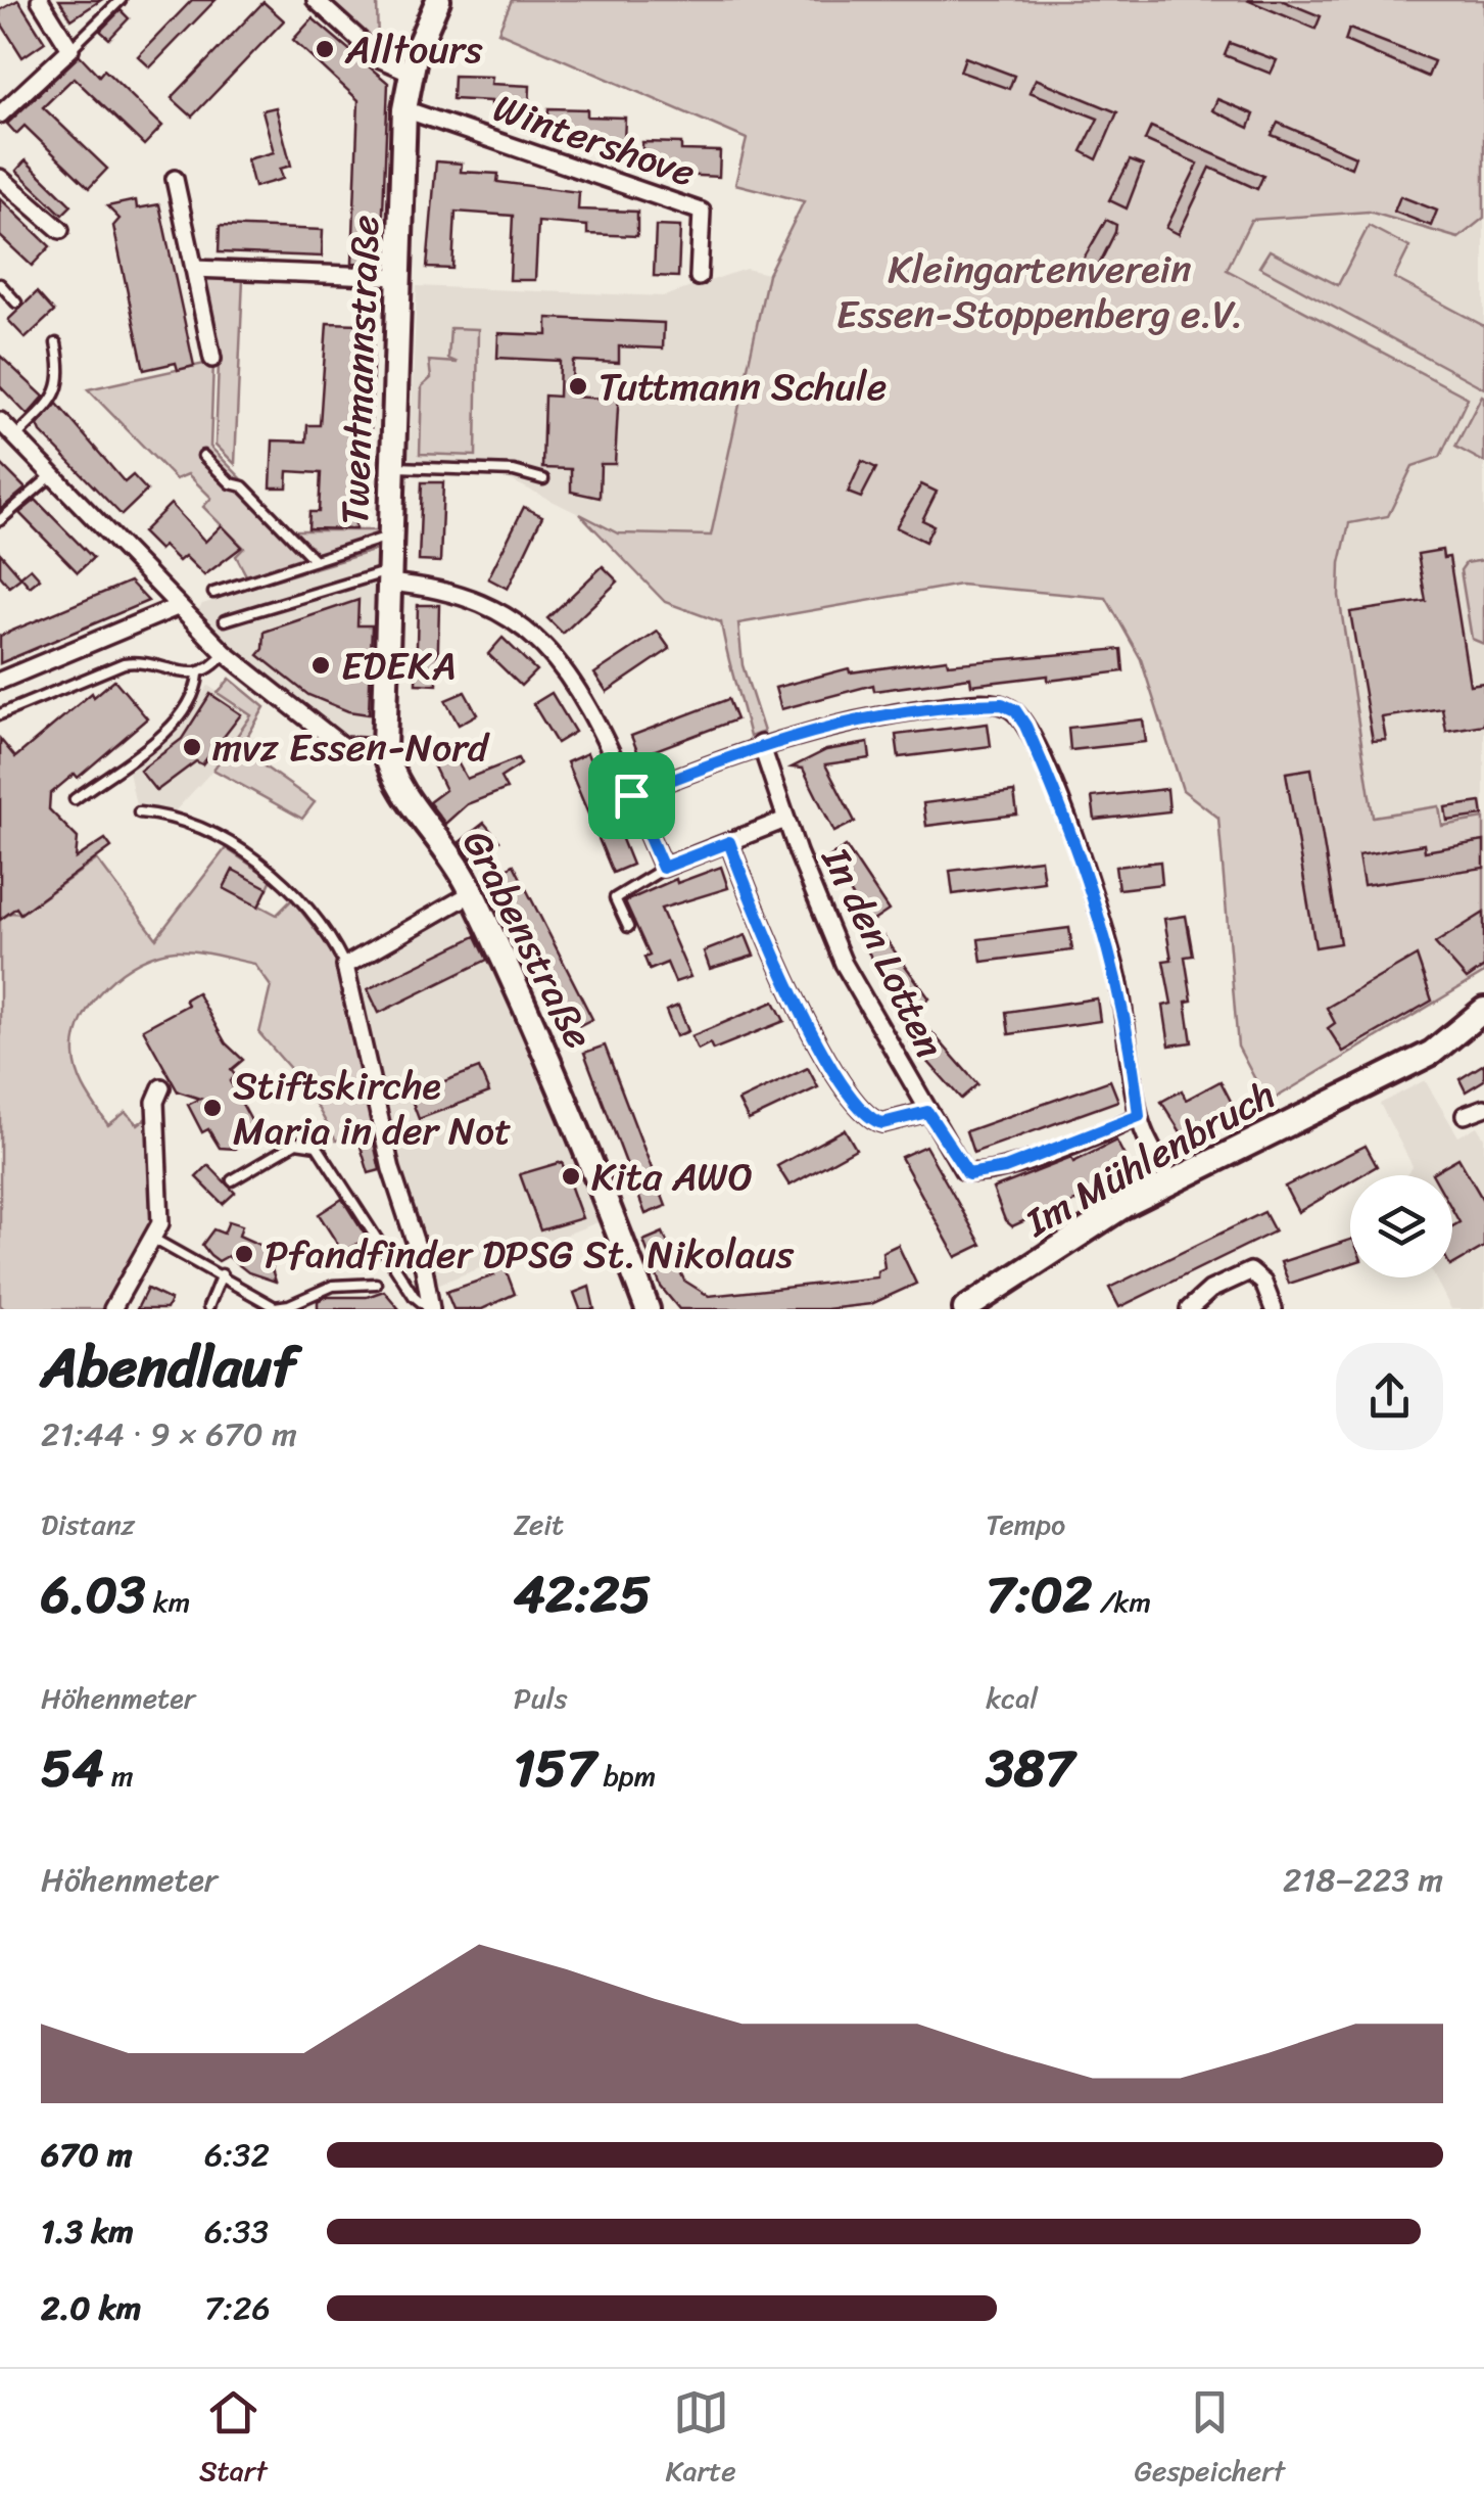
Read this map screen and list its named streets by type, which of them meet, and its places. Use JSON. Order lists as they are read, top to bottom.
{
  "streets": {
    "street": [
      "Wintershove",
      "Twentmannstraße",
      "Grabenstraße",
      "In den Lotten",
      "Im Mühlenbruch"
    ]
  },
  "crossings": [
    ["Wintershove", "Twentmannstraße"],
    ["Twentmannstraße", "Grabenstraße"]
  ],
  "parks": ["Kleingartenverein Essen-Stoppenberg e.V."],
  "places": [
    "Alltours",
    "Tuttmann Schule",
    "EDEKA",
    "mvz Essen-Nord",
    "Stiftskirche Maria in der Not",
    "Kita AWO",
    "Pfandfinder DPSG St. Nikolaus"
  ],
  "page": {
    "heading": ["Abendlauf", "21:44 · 9 × 670 m"],
    "stats": [
      ["Distanz", "6.03 km"],
      ["Zeit", "42:25"],
      ["Tempo", "7:02 /km"],
      ["Höhenmeter", "54 m"],
      ["Puls", "157 bpm"],
      ["kcal", "387"]
    ],
    "chart": ["Höhenmeter", "218–223 m"],
    "list": [
      {
        "name": "670 m",
        "note": "6:32"
      },
      {
        "name": "1.3 km",
        "note": "6:33"
      },
      {
        "name": "2.0 km",
        "note": "7:26"
      }
    ],
    "tabs": ["Start", "Karte", "Gespeichert"]
  }
}
